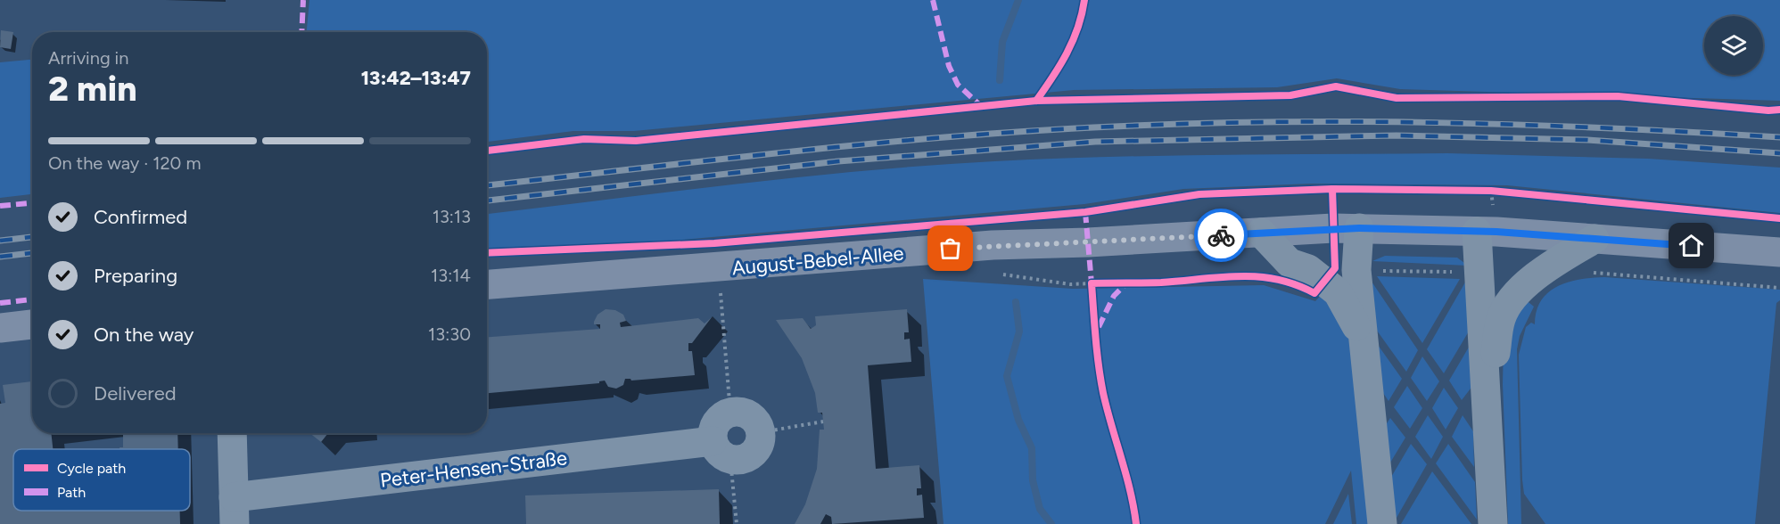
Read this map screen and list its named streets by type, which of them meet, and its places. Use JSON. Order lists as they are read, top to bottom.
{
  "streets": {
    "main road": ["August-Bebel-Allee"],
    "street": ["Peter-Hensen-Straße"]
  },
  "legend": ["Cycle path", "Path"],
  "page": {
    "heading": ["2 min", "Arriving in", "13:42–13:47"],
    "bar": "On the way · 120 m",
    "list": [
      ["Confirmed", "13:13"],
      ["Preparing", "13:14"],
      ["On the way", "13:30"],
      "Delivered"
    ]
  }
}
